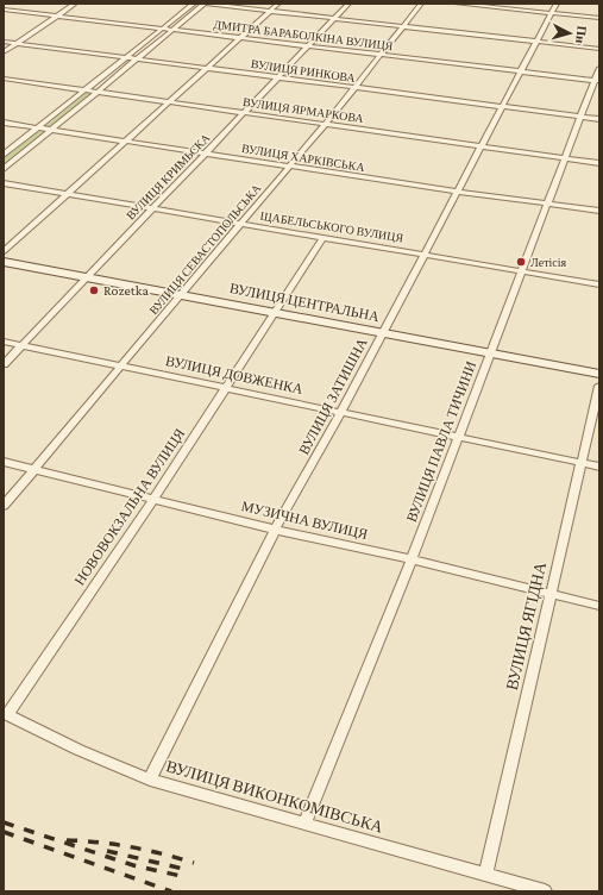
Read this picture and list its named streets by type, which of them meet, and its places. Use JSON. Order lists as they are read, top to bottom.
{
  "streets": {
    "main road": ["ВУЛИЦЯ ЦЕНТРАЛЬНА"],
    "street": [
      "ДМИТРА БАРАБОЛКІНА ВУЛИЦЯ",
      "ВУЛИЦЯ РИНКОВА",
      "ВУЛИЦЯ ЯРМАРКОВА",
      "ВУЛИЦЯ ХАРКІВСЬКА",
      "ВУЛИЦЯ КРИМЬСКА",
      "ЩАБЕЛЬСЬКОГО ВУЛИЦЯ",
      "ВУЛИЦЯ СЕВАСТОПОЛЬСЬКА",
      "ВУЛИЦЯ ДОВЖЕНКА",
      "ВУЛИЦЯ ЗАТИШНА",
      "ВУЛИЦЯ ПАВЛА ТИЧИНИ",
      "НОВОВОКЗАЛЬНА ВУЛИЦЯ",
      "МУЗИЧНА ВУЛИЦЯ",
      "ВУЛИЦЯ ЯГІДНА",
      "ВУЛИЦЯ ВИКОНКОМІВСЬКА"
    ]
  },
  "crossings": [
    ["ДМИТРА БАРАБОЛКІНА ВУЛИЦЯ", "ВУЛИЦЯ КРИМЬСКА"],
    ["ДМИТРА БАРАБОЛКІНА ВУЛИЦЯ", "ВУЛИЦЯ СЕВАСТОПОЛЬСЬКА"],
    ["ДМИТРА БАРАБОЛКІНА ВУЛИЦЯ", "ВУЛИЦЯ ЗАТИШНА"],
    ["ДМИТРА БАРАБОЛКІНА ВУЛИЦЯ", "ВУЛИЦЯ ПАВЛА ТИЧИНИ"],
    ["ВУЛИЦЯ РИНКОВА", "ВУЛИЦЯ КРИМЬСКА"],
    ["ВУЛИЦЯ РИНКОВА", "ВУЛИЦЯ СЕВАСТОПОЛЬСЬКА"],
    ["ВУЛИЦЯ РИНКОВА", "ВУЛИЦЯ ЗАТИШНА"],
    ["ВУЛИЦЯ РИНКОВА", "ВУЛИЦЯ ПАВЛА ТИЧИНИ"],
    ["ВУЛИЦЯ ЯРМАРКОВА", "ВУЛИЦЯ КРИМЬСКА"],
    ["ВУЛИЦЯ ЯРМАРКОВА", "ВУЛИЦЯ СЕВАСТОПОЛЬСЬКА"],
    ["ВУЛИЦЯ ЯРМАРКОВА", "ВУЛИЦЯ ЗАТИШНА"],
    ["ВУЛИЦЯ ЯРМАРКОВА", "ВУЛИЦЯ ПАВЛА ТИЧИНИ"],
    ["ВУЛИЦЯ ХАРКІВСЬКА", "ВУЛИЦЯ КРИМЬСКА"],
    ["ВУЛИЦЯ ХАРКІВСЬКА", "ВУЛИЦЯ СЕВАСТОПОЛЬСЬКА"],
    ["ВУЛИЦЯ ХАРКІВСЬКА", "ВУЛИЦЯ ЗАТИШНА"],
    ["ВУЛИЦЯ ХАРКІВСЬКА", "ВУЛИЦЯ ПАВЛА ТИЧИНИ"],
    ["ВУЛИЦЯ КРИМЬСКА", "ЩАБЕЛЬСЬКОГО ВУЛИЦЯ"],
    ["ВУЛИЦЯ КРИМЬСКА", "ВУЛИЦЯ ЦЕНТРАЛЬНА"],
    ["ВУЛИЦЯ КРИМЬСКА", "ВУЛИЦЯ ДОВЖЕНКА"],
    ["ЩАБЕЛЬСЬКОГО ВУЛИЦЯ", "ВУЛИЦЯ СЕВАСТОПОЛЬСЬКА"],
    ["ЩАБЕЛЬСЬКОГО ВУЛИЦЯ", "ВУЛИЦЯ ЗАТИШНА"],
    ["ЩАБЕЛЬСЬКОГО ВУЛИЦЯ", "ВУЛИЦЯ ПАВЛА ТИЧИНИ"],
    ["ЩАБЕЛЬСЬКОГО ВУЛИЦЯ", "НОВОВОКЗАЛЬНА ВУЛИЦЯ"],
    ["ВУЛИЦЯ СЕВАСТОПОЛЬСЬКА", "ВУЛИЦЯ ЦЕНТРАЛЬНА"],
    ["ВУЛИЦЯ СЕВАСТОПОЛЬСЬКА", "ВУЛИЦЯ ДОВЖЕНКА"],
    ["ВУЛИЦЯ СЕВАСТОПОЛЬСЬКА", "МУЗИЧНА ВУЛИЦЯ"],
    ["ВУЛИЦЯ ЦЕНТРАЛЬНА", "ВУЛИЦЯ ЗАТИШНА"],
    ["ВУЛИЦЯ ЦЕНТРАЛЬНА", "ВУЛИЦЯ ПАВЛА ТИЧИНИ"],
    ["ВУЛИЦЯ ЦЕНТРАЛЬНА", "НОВОВОКЗАЛЬНА ВУЛИЦЯ"],
    ["ВУЛИЦЯ ДОВЖЕНКА", "ВУЛИЦЯ ЗАТИШНА"],
    ["ВУЛИЦЯ ДОВЖЕНКА", "ВУЛИЦЯ ПАВЛА ТИЧИНИ"],
    ["ВУЛИЦЯ ДОВЖЕНКА", "НОВОВОКЗАЛЬНА ВУЛИЦЯ"],
    ["ВУЛИЦЯ ДОВЖЕНКА", "ВУЛИЦЯ ЯГІДНА"],
    ["ВУЛИЦЯ ЗАТИШНА", "МУЗИЧНА ВУЛИЦЯ"],
    ["ВУЛИЦЯ ЗАТИШНА", "ВУЛИЦЯ ВИКОНКОМІВСЬКА"],
    ["ВУЛИЦЯ ПАВЛА ТИЧИНИ", "МУЗИЧНА ВУЛИЦЯ"],
    ["ВУЛИЦЯ ПАВЛА ТИЧИНИ", "ВУЛИЦЯ ВИКОНКОМІВСЬКА"],
    ["НОВОВОКЗАЛЬНА ВУЛИЦЯ", "МУЗИЧНА ВУЛИЦЯ"],
    ["НОВОВОКЗАЛЬНА ВУЛИЦЯ", "ВУЛИЦЯ ВИКОНКОМІВСЬКА"],
    ["МУЗИЧНА ВУЛИЦЯ", "ВУЛИЦЯ ЯГІДНА"],
    ["ВУЛИЦЯ ЯГІДНА", "ВУЛИЦЯ ВИКОНКОМІВСЬКА"]
  ],
  "places": ["Летісія", "Rozetka"],
  "north": "right"
}
